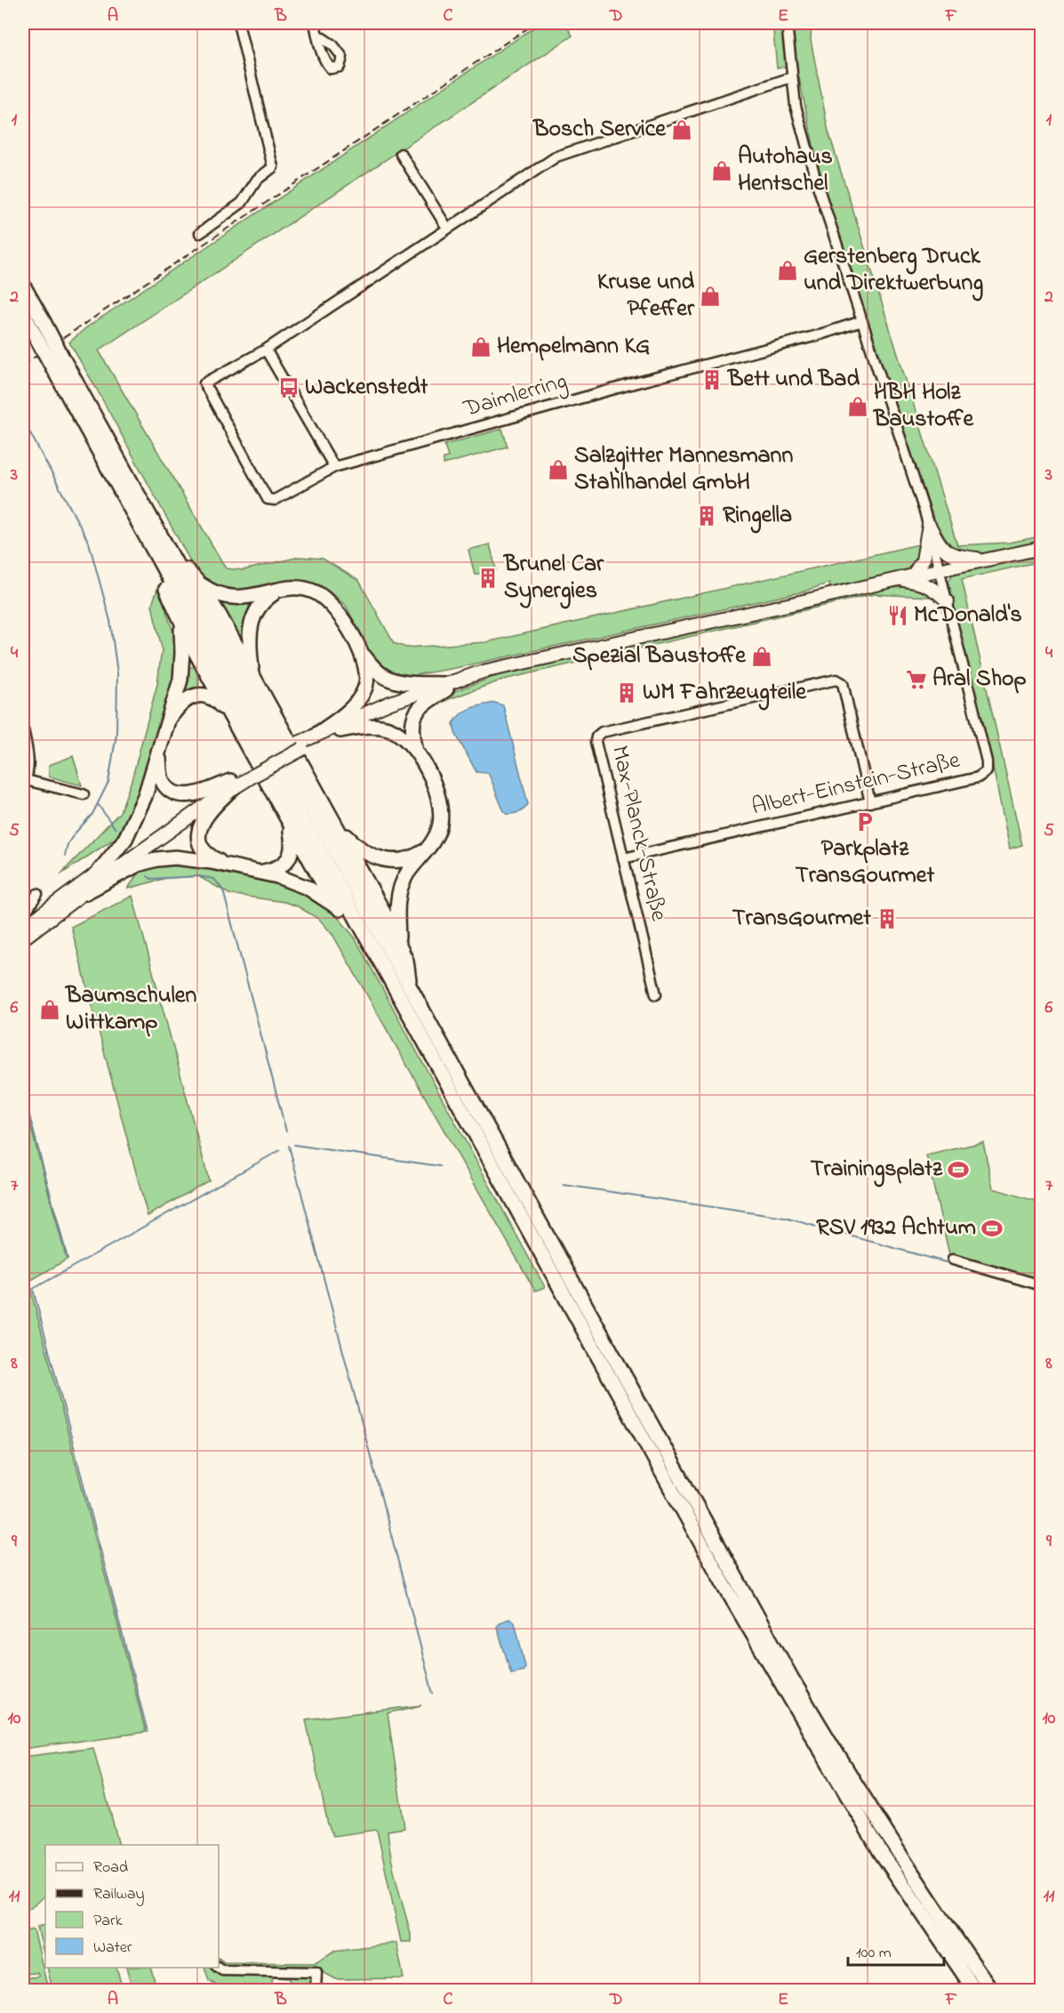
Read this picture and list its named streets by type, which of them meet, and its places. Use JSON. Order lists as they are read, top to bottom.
{
  "streets": {
    "street": ["Daimlerring", "Albert-Einstein-Straße", "Max-Planck-Straße"]
  },
  "crossings": [
    ["Daimlerring", "Albert-Einstein-Straße"],
    ["Albert-Einstein-Straße", "Max-Planck-Straße"]
  ],
  "places": {
    "shop": [
      "Bosch Service",
      "Autohaus Hentschel",
      "Gerstenberg Druck und Direktwerbung",
      "Kruse und Pfeffer",
      "Hempelmann KG",
      "HBH Holz Baustoffe",
      "Salzgitter Mannesmann Stahlhandel GmbH",
      "Spezial Baustoffe",
      "Baumschulen Wittkamp"
    ],
    "building": [
      "Bett und Bad",
      "Ringella",
      "Brunel Car Synergies",
      "WM Fahrzeugteile",
      "TransGourmet"
    ],
    "bus stop": ["Wackenstedt"],
    "restaurant": ["McDonald's"],
    "supermarket": ["Aral Shop"],
    "parking": ["Parkplatz TransGourmet"],
    "sports": ["Trainingsplatz", "RSV 1932 Achtum"]
  },
  "legend": [
    "Road",
    "Railway",
    "Park",
    "Water"
  ],
  "scale_bar": "100 m",
  "grid": {
    "columns": [
      "A",
      "B",
      "C",
      "D",
      "E",
      "F"
    ],
    "rows": [
      "1",
      "2",
      "3",
      "4",
      "5",
      "6",
      "7",
      "8",
      "9",
      "10",
      "11"
    ]
  }
}
